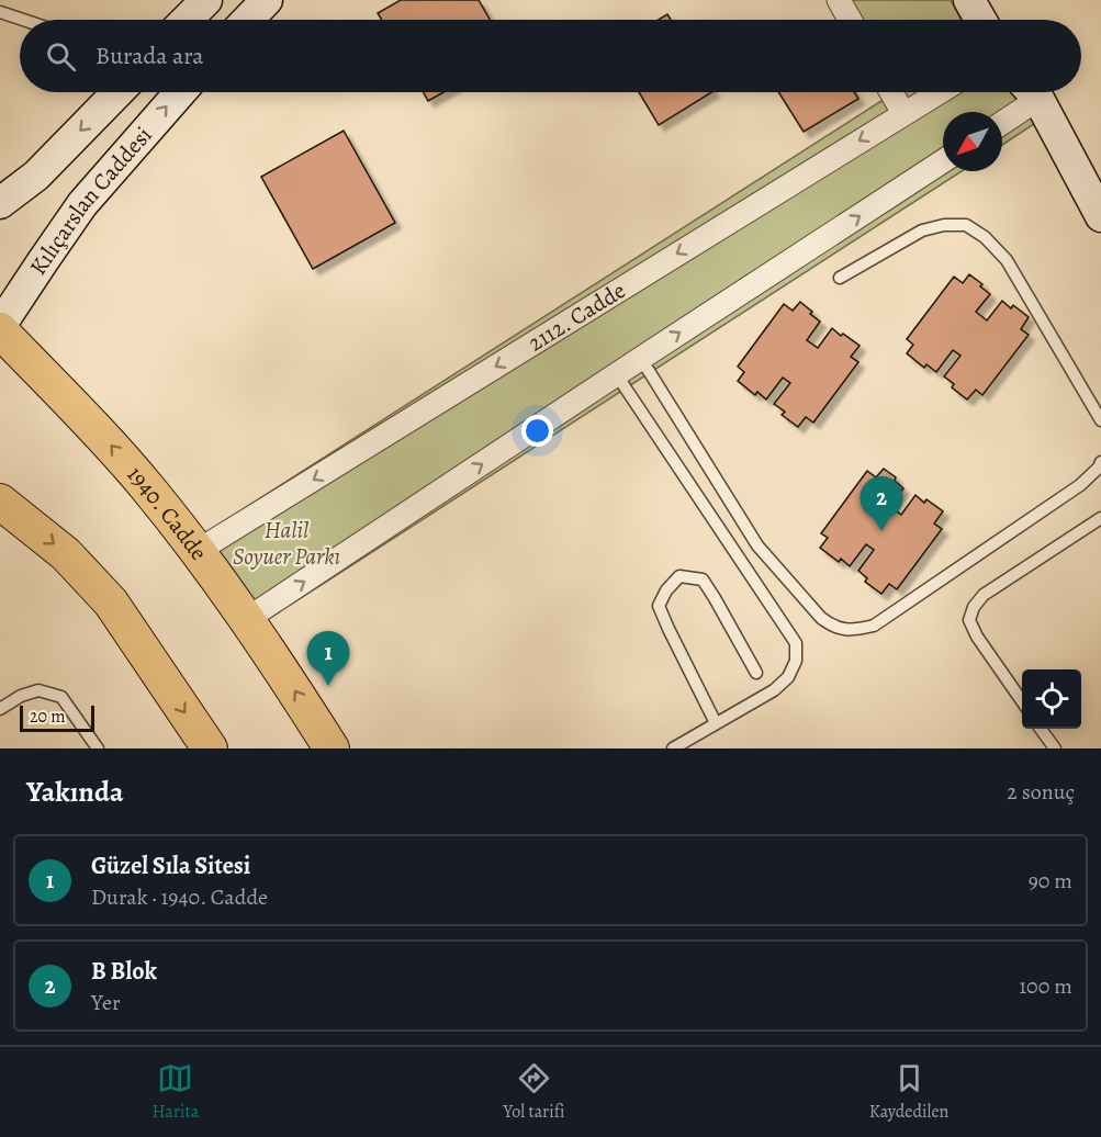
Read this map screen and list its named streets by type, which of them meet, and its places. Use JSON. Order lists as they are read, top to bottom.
{
  "streets": {
    "main road": ["Kılıçarslan Caddesi", "1940. Cadde"],
    "street": ["2112. Cadde"]
  },
  "crossings": [
    ["Kılıçarslan Caddesi", "1940. Cadde"],
    ["2112. Cadde", "1940. Cadde"]
  ],
  "parks": ["Halil Soyuer Parkı"],
  "scale_bar": "20 m",
  "north": "bottom left",
  "page": {
    "search": "Burada ara",
    "pins": ["2", "1"],
    "scale": "20 m",
    "heading": ["Yakında", "2 sonuç"],
    "list": [
      {
        "mark": "1",
        "name": "Güzel Sıla Sitesi",
        "note": "Durak · 1940. Cadde",
        "value": "90 m"
      },
      {
        "mark": "2",
        "name": "B Blok",
        "note": "Yer",
        "value": "100 m"
      }
    ],
    "nav": ["Harita", "Yol tarifi", "Kaydedilen"]
  }
}
